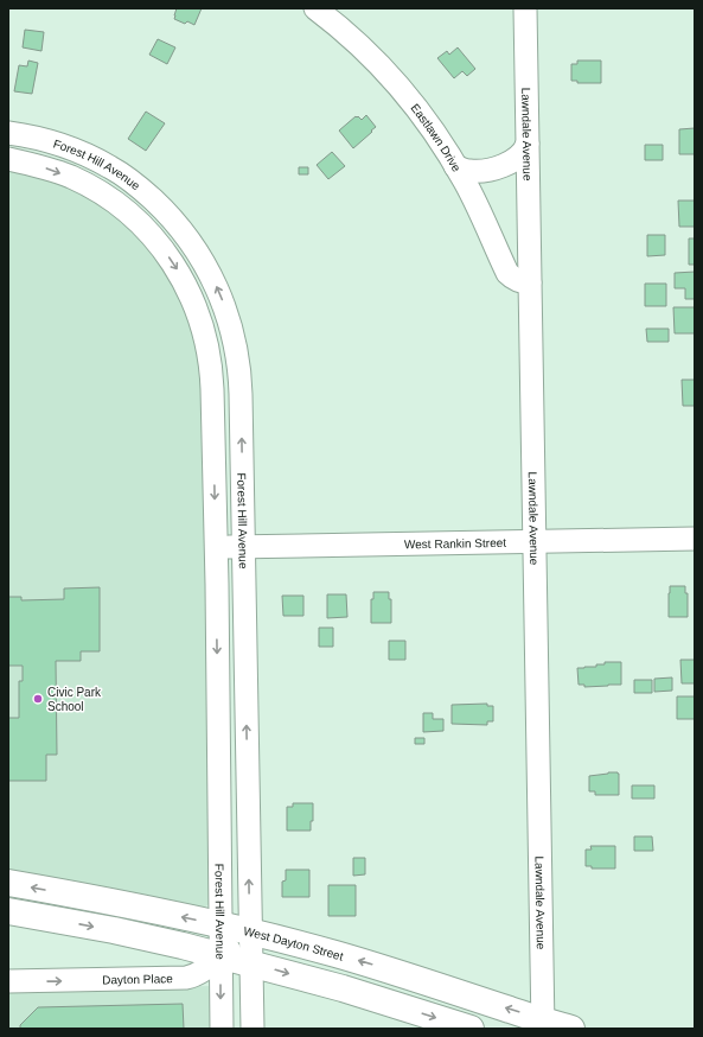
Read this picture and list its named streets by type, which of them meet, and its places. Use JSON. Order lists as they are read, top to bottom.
{
  "streets": {
    "street": [
      "Lawndale Avenue",
      "Eastlawn Drive",
      "Forest Hill Avenue",
      "West Rankin Street",
      "West Dayton Street",
      "Dayton Place"
    ]
  },
  "crossings": [
    ["Lawndale Avenue", "Eastlawn Drive"],
    ["Lawndale Avenue", "West Rankin Street"],
    ["Lawndale Avenue", "West Dayton Street"],
    ["Forest Hill Avenue", "West Rankin Street"],
    ["Forest Hill Avenue", "West Dayton Street"],
    ["Forest Hill Avenue", "Dayton Place"],
    ["West Dayton Street", "Dayton Place"]
  ],
  "places": ["Civic Park School"]
}
